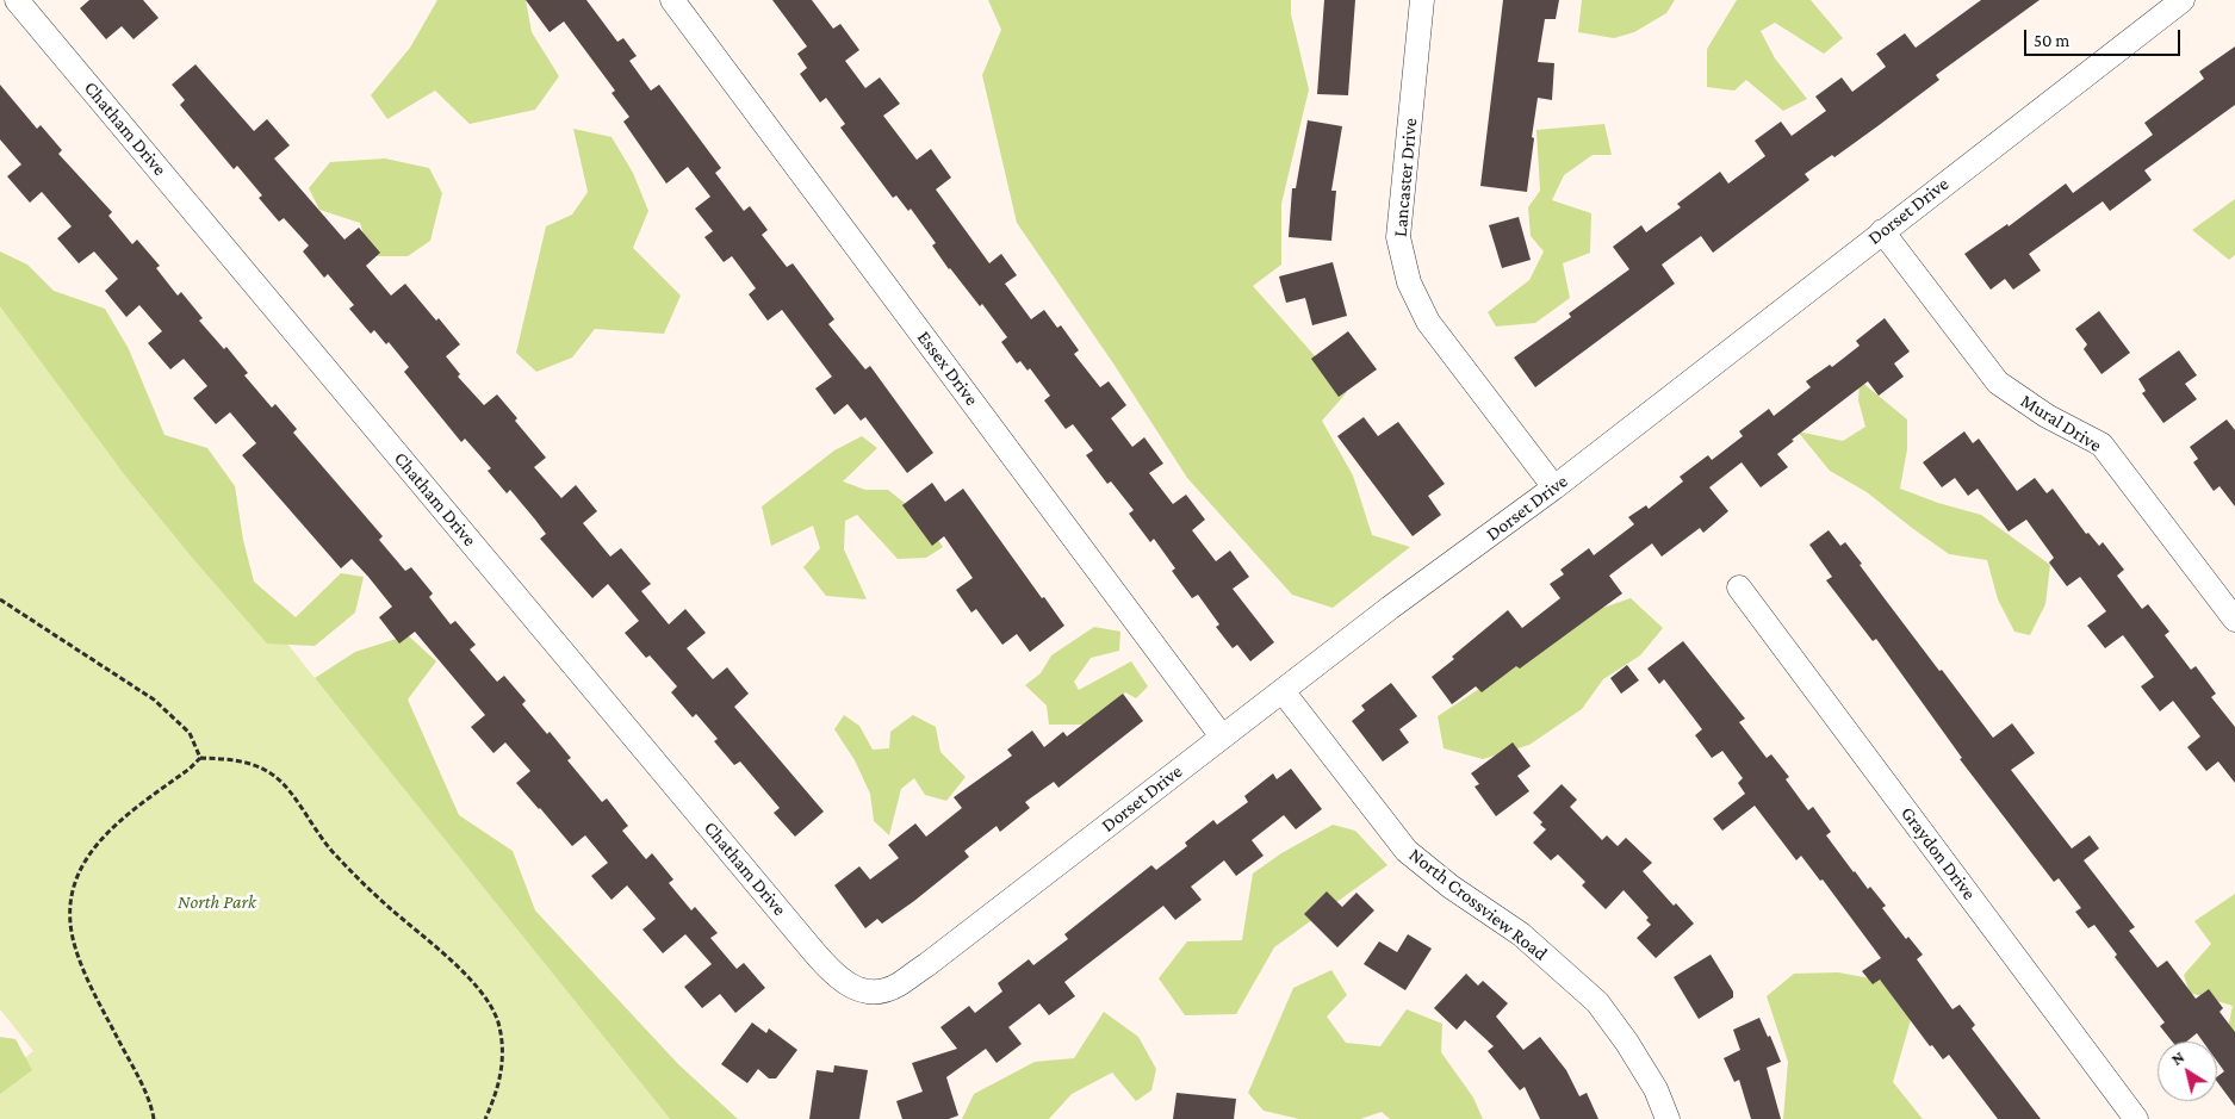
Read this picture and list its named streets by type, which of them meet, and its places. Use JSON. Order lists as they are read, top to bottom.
{
  "streets": {
    "street": [
      "Chatham Drive",
      "Lancaster Drive",
      "Dorset Drive",
      "Essex Drive",
      "Mural Drive",
      "Graydon Drive",
      "North Crossview Road"
    ]
  },
  "crossings": [
    ["Chatham Drive", "Dorset Drive"],
    ["Lancaster Drive", "Dorset Drive"],
    ["Dorset Drive", "Essex Drive"],
    ["Dorset Drive", "Mural Drive"],
    ["Dorset Drive", "North Crossview Road"]
  ],
  "parks": ["North Park"],
  "scale_bar": "50 m",
  "north": "top left"
}
